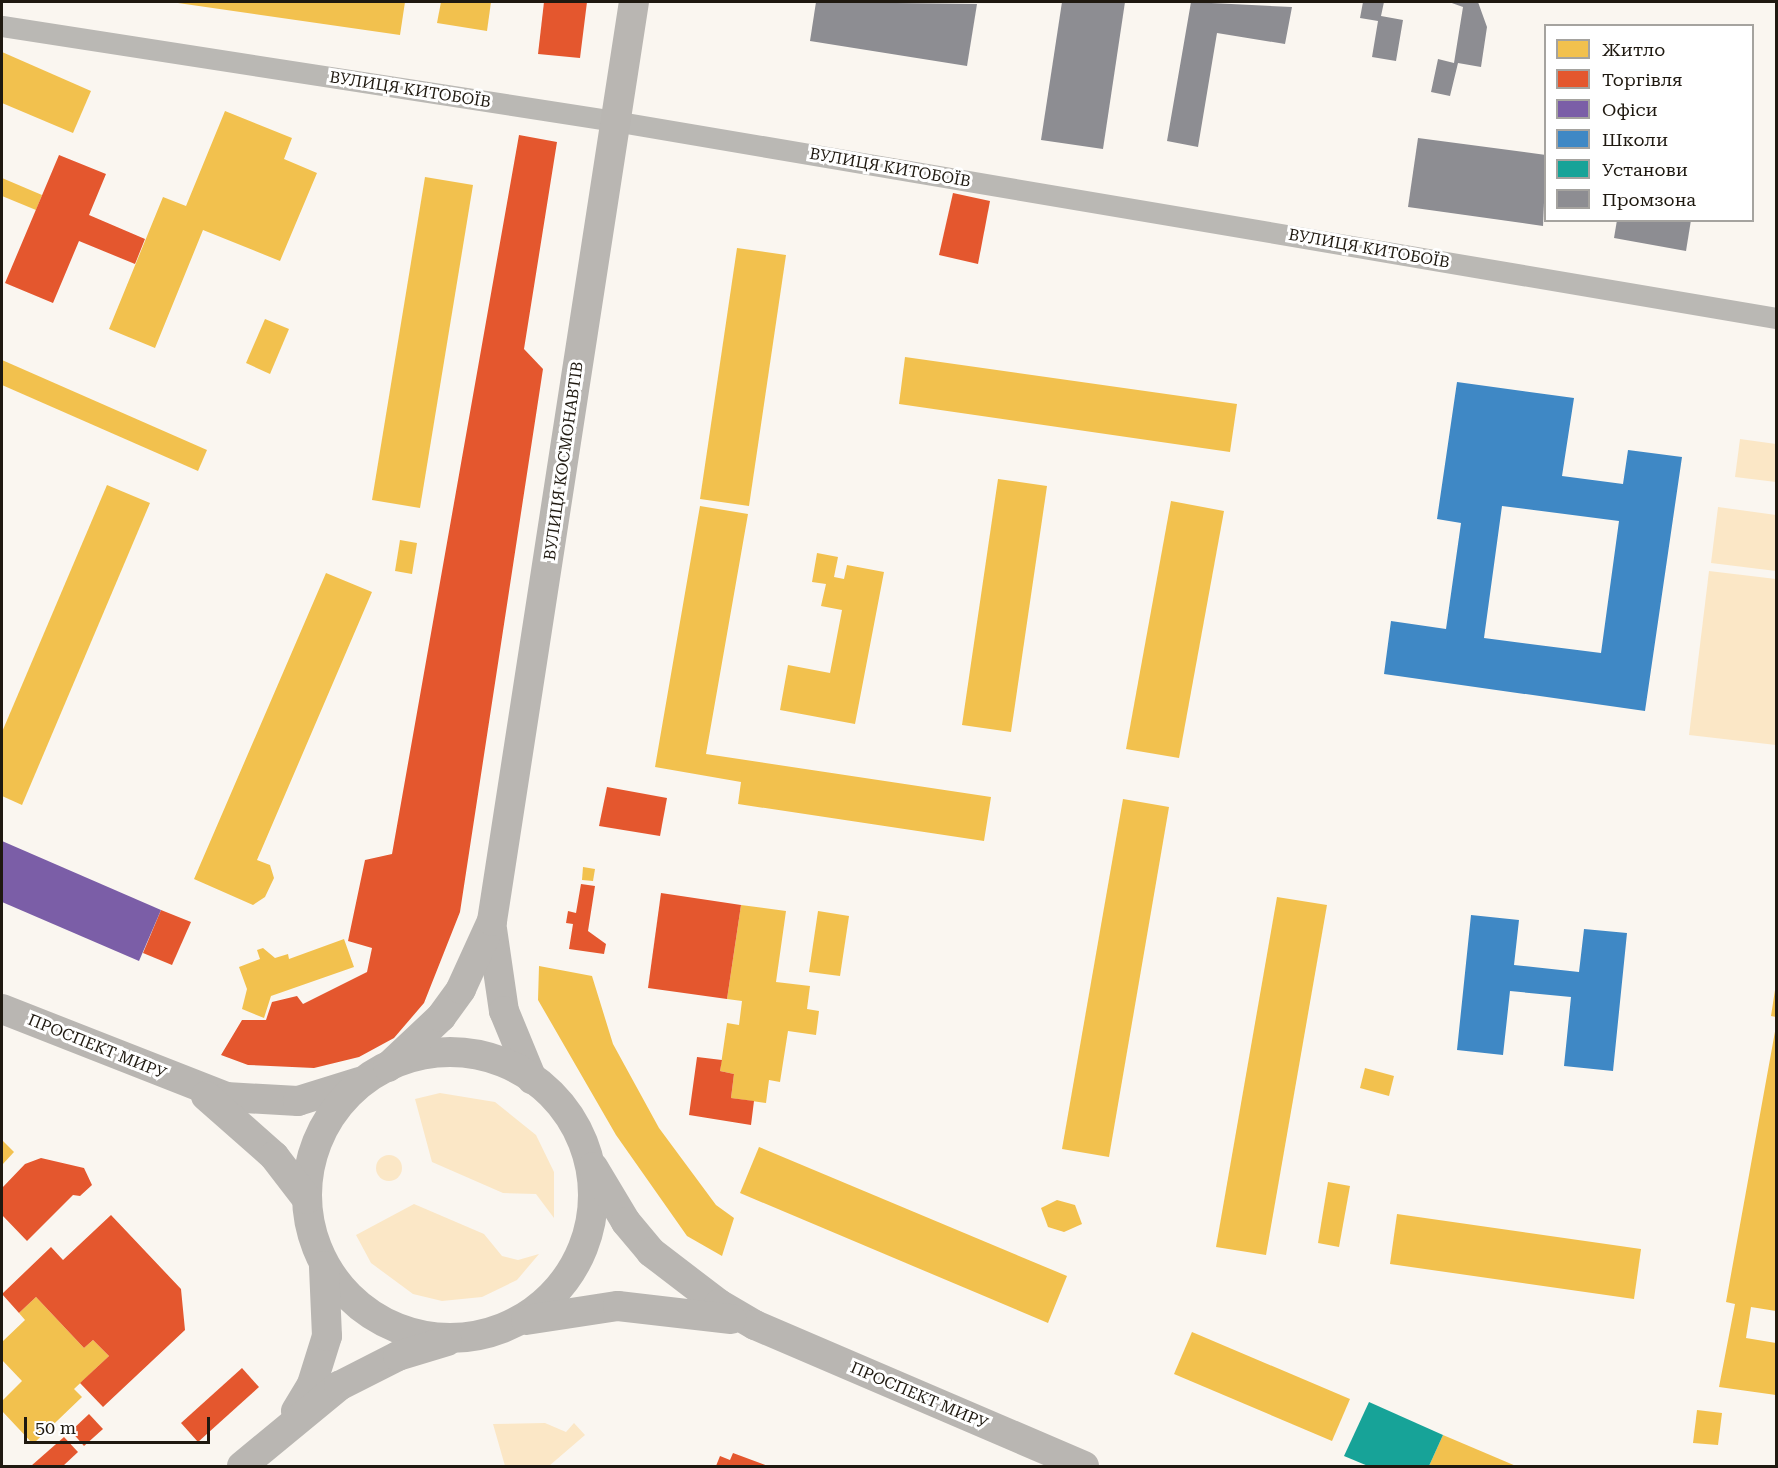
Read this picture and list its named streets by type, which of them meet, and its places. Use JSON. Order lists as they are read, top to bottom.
{
  "streets": {
    "main road": ["ВУЛИЦЯ КОСМОНАВТІВ", "ПРОСПЕКТ МИРУ"],
    "street": ["ВУЛИЦЯ КИТОБОЇВ"]
  },
  "crossings": [
    ["ВУЛИЦЯ КИТОБОЇВ", "ВУЛИЦЯ КОСМОНАВТІВ"],
    ["ВУЛИЦЯ КОСМОНАВТІВ", "ПРОСПЕКТ МИРУ"]
  ],
  "legend": [
    "Житло",
    "Торгівля",
    "Офіси",
    "Школи",
    "Установи",
    "Промзона"
  ],
  "scale_bar": "50 m"
}
